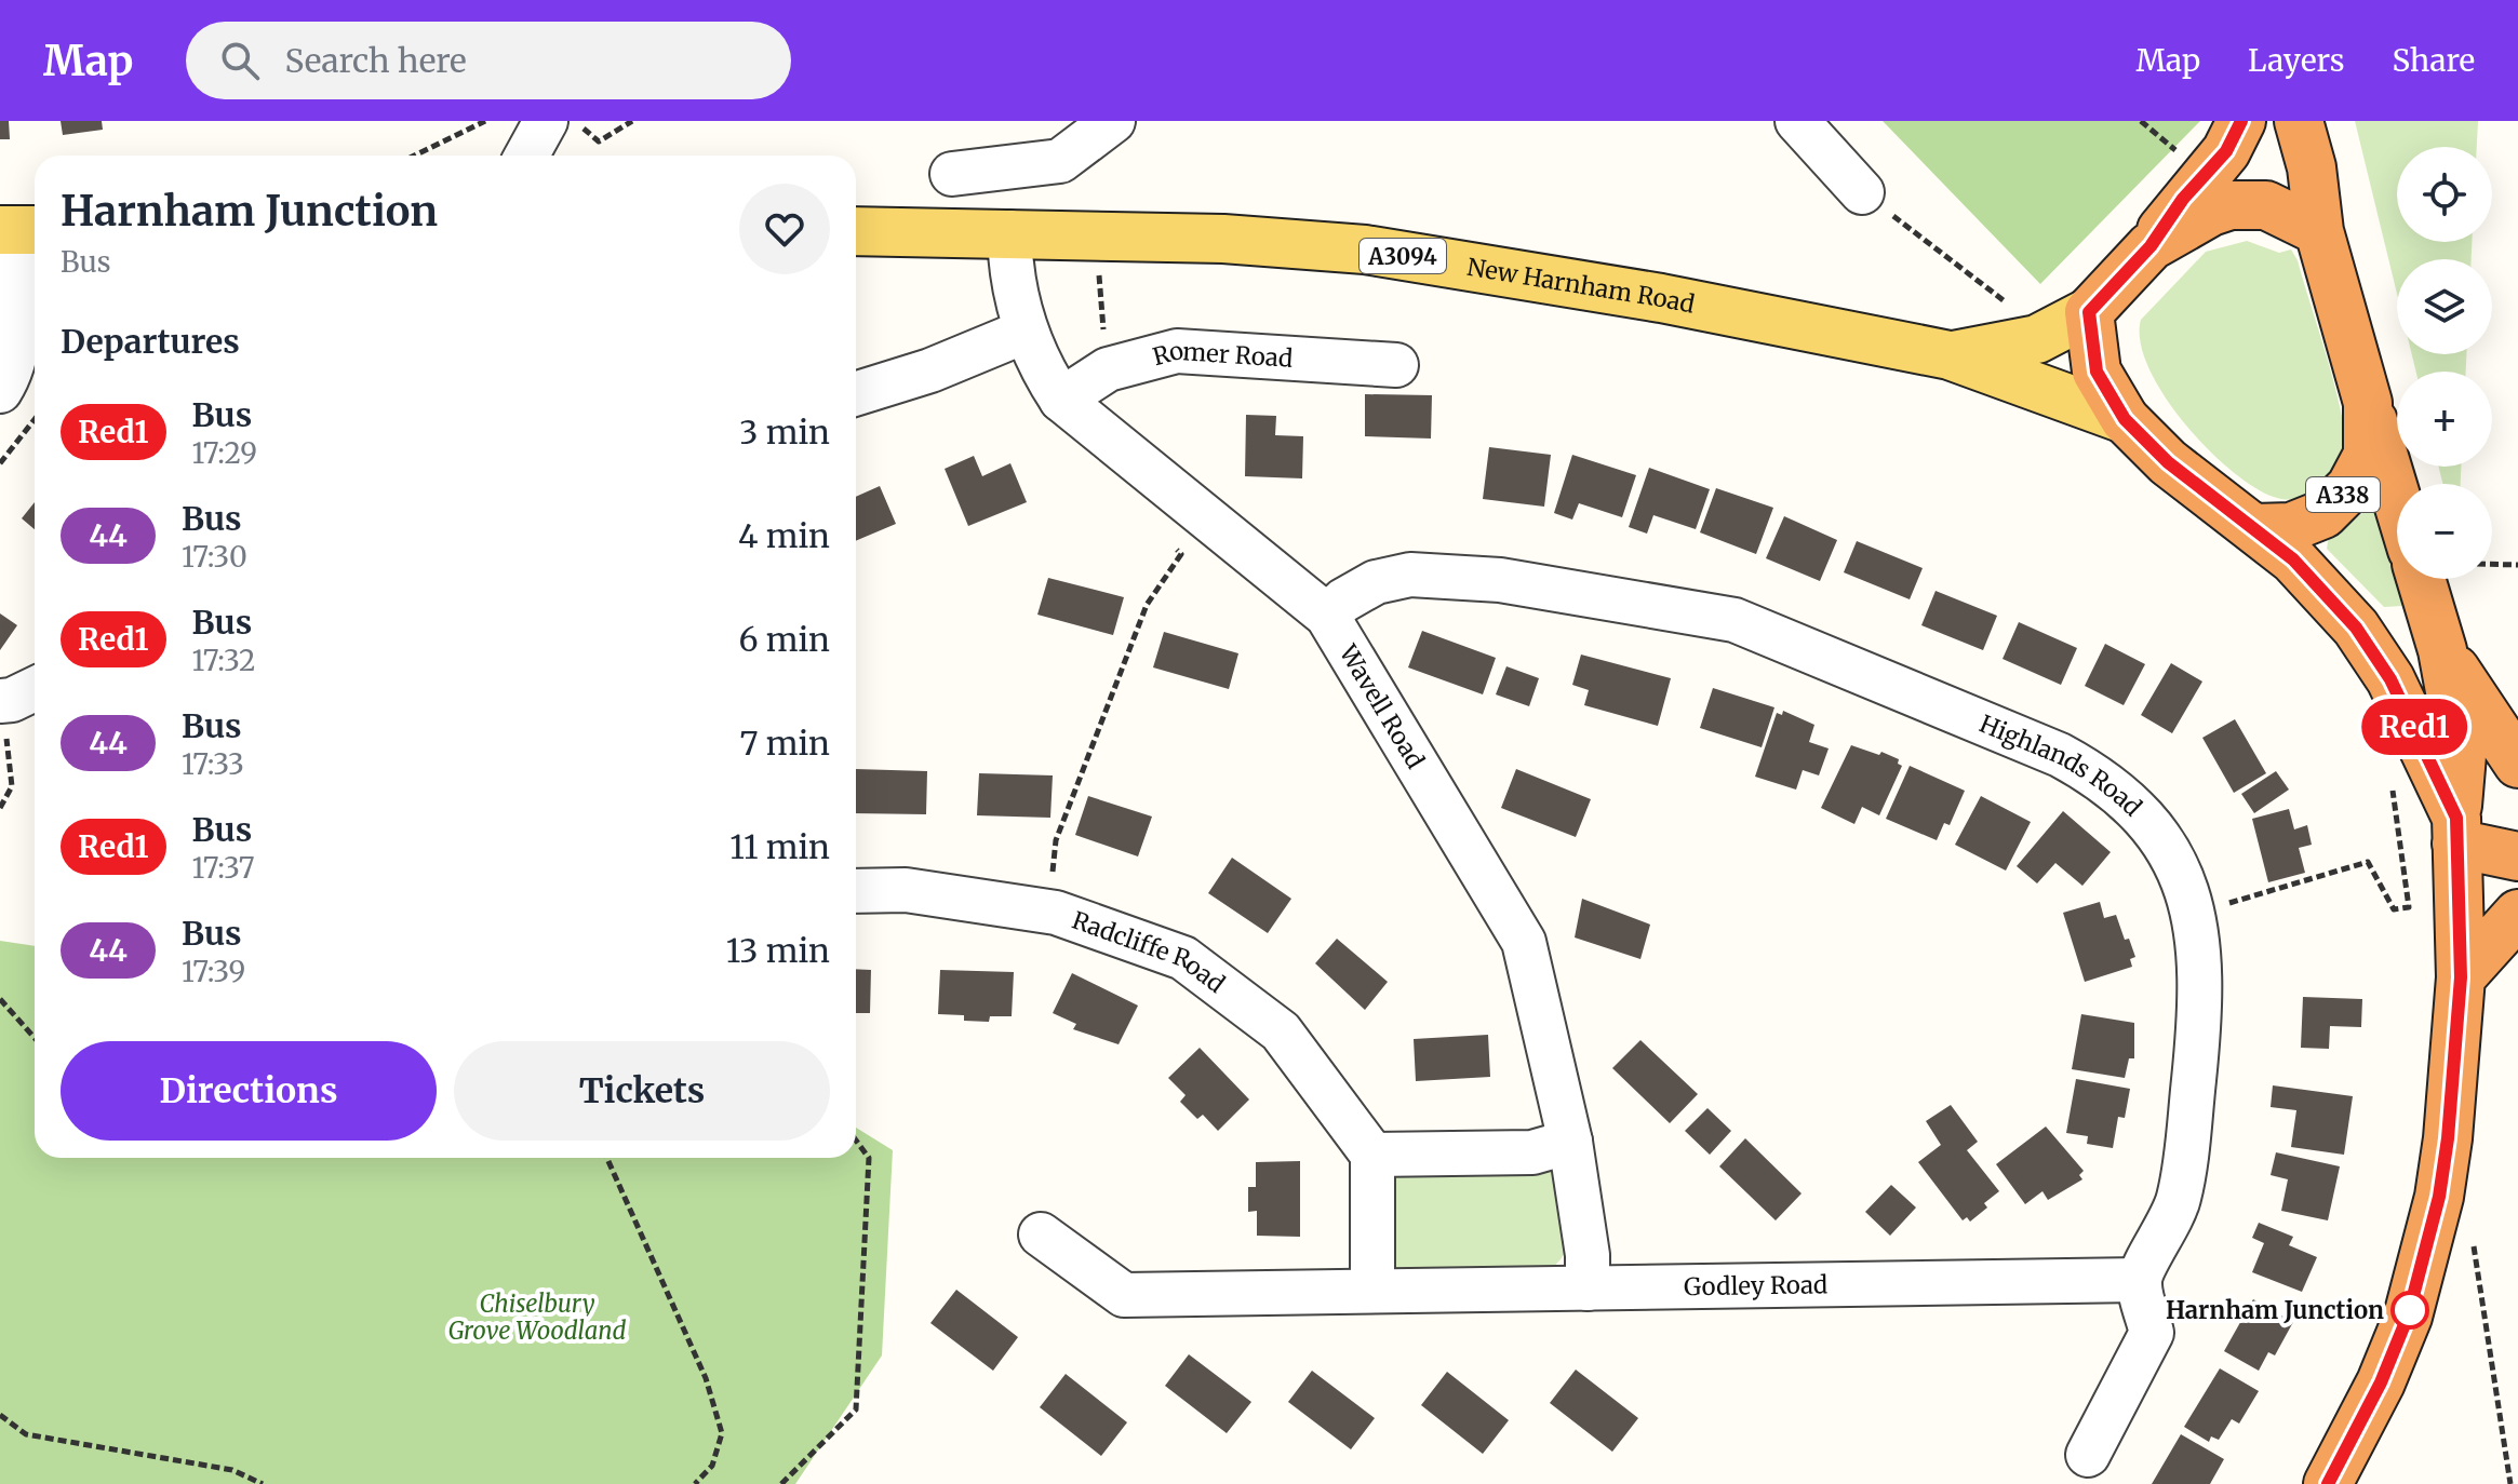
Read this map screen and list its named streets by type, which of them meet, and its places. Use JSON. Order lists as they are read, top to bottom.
{
  "streets": {
    "highway": ["A338"],
    "main road": ["A3094", "New Harnham Road"],
    "street": [
      "Romer Road",
      "Wavell Road",
      "Highlands Road",
      "Radcliffe Road",
      "Godley Road"
    ]
  },
  "crossings": [
    ["A3094", "New Harnham Road"],
    ["A3094", "A338"],
    ["New Harnham Road", "Wavell Road"],
    ["Romer Road", "Wavell Road"],
    ["Wavell Road", "Highlands Road"],
    ["Wavell Road", "Godley Road"],
    ["Highlands Road", "Godley Road"]
  ],
  "parks": ["Chiselbury Grove Woodland"],
  "places": ["Harnham Junction"],
  "lines": ["bus line Red1"],
  "page": {
    "header": "Map",
    "search": "Search here",
    "nav": ["Map", "Layers", "Share"],
    "on_map": "Red1",
    "map_buttons": ["+", "−"],
    "heading": [
      ["Harnham Junction", "Bus"],
      "Departures"
    ],
    "list": [
      {
        "mark": "Red1",
        "name": "Bus",
        "note": "17:29",
        "value": "3 min"
      },
      {
        "mark": "44",
        "name": "Bus",
        "note": "17:30",
        "value": "4 min"
      },
      {
        "mark": "Red1",
        "name": "Bus",
        "note": "17:32",
        "value": "6 min"
      },
      {
        "mark": "44",
        "name": "Bus",
        "note": "17:33",
        "value": "7 min"
      },
      {
        "mark": "Red1",
        "name": "Bus",
        "note": "17:37",
        "value": "11 min"
      },
      {
        "mark": "44",
        "name": "Bus",
        "note": "17:39",
        "value": "13 min"
      }
    ],
    "buttons": ["Directions", "Tickets"]
  }
}
